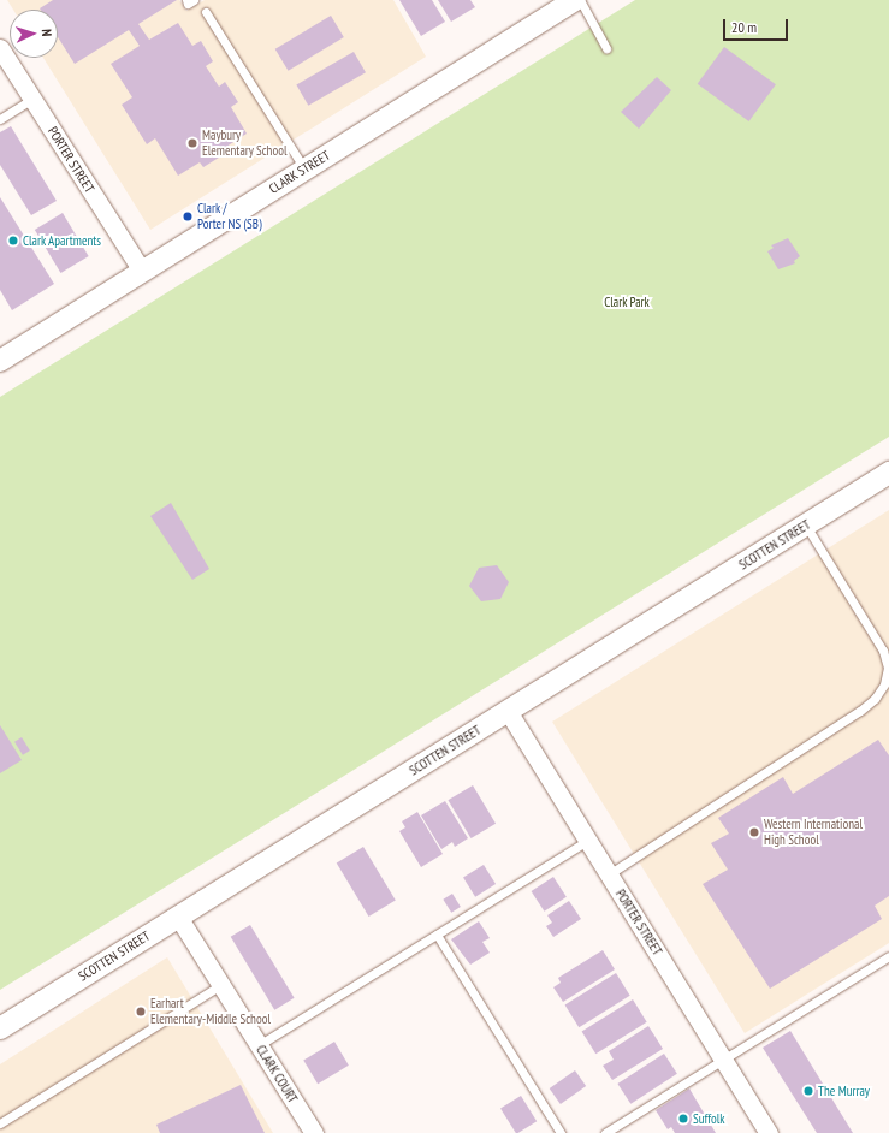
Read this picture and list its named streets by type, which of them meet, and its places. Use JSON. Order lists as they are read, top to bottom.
{
  "streets": {
    "street": [
      "PORTER STREET",
      "CLARK STREET",
      "SCOTTEN STREET",
      "CLARK COURT"
    ]
  },
  "crossings": [
    ["PORTER STREET", "CLARK STREET"],
    ["PORTER STREET", "SCOTTEN STREET"],
    ["SCOTTEN STREET", "CLARK COURT"]
  ],
  "parks": ["Clark Park"],
  "places": [
    "Maybury Elementary School",
    "Clark / Porter NS (SB)",
    "Clark Apartments",
    "Western International High School",
    "Earhart Elementary-Middle School",
    "The Murray",
    "Suffolk"
  ],
  "scale_bar": "20 m",
  "north": "right"
}
